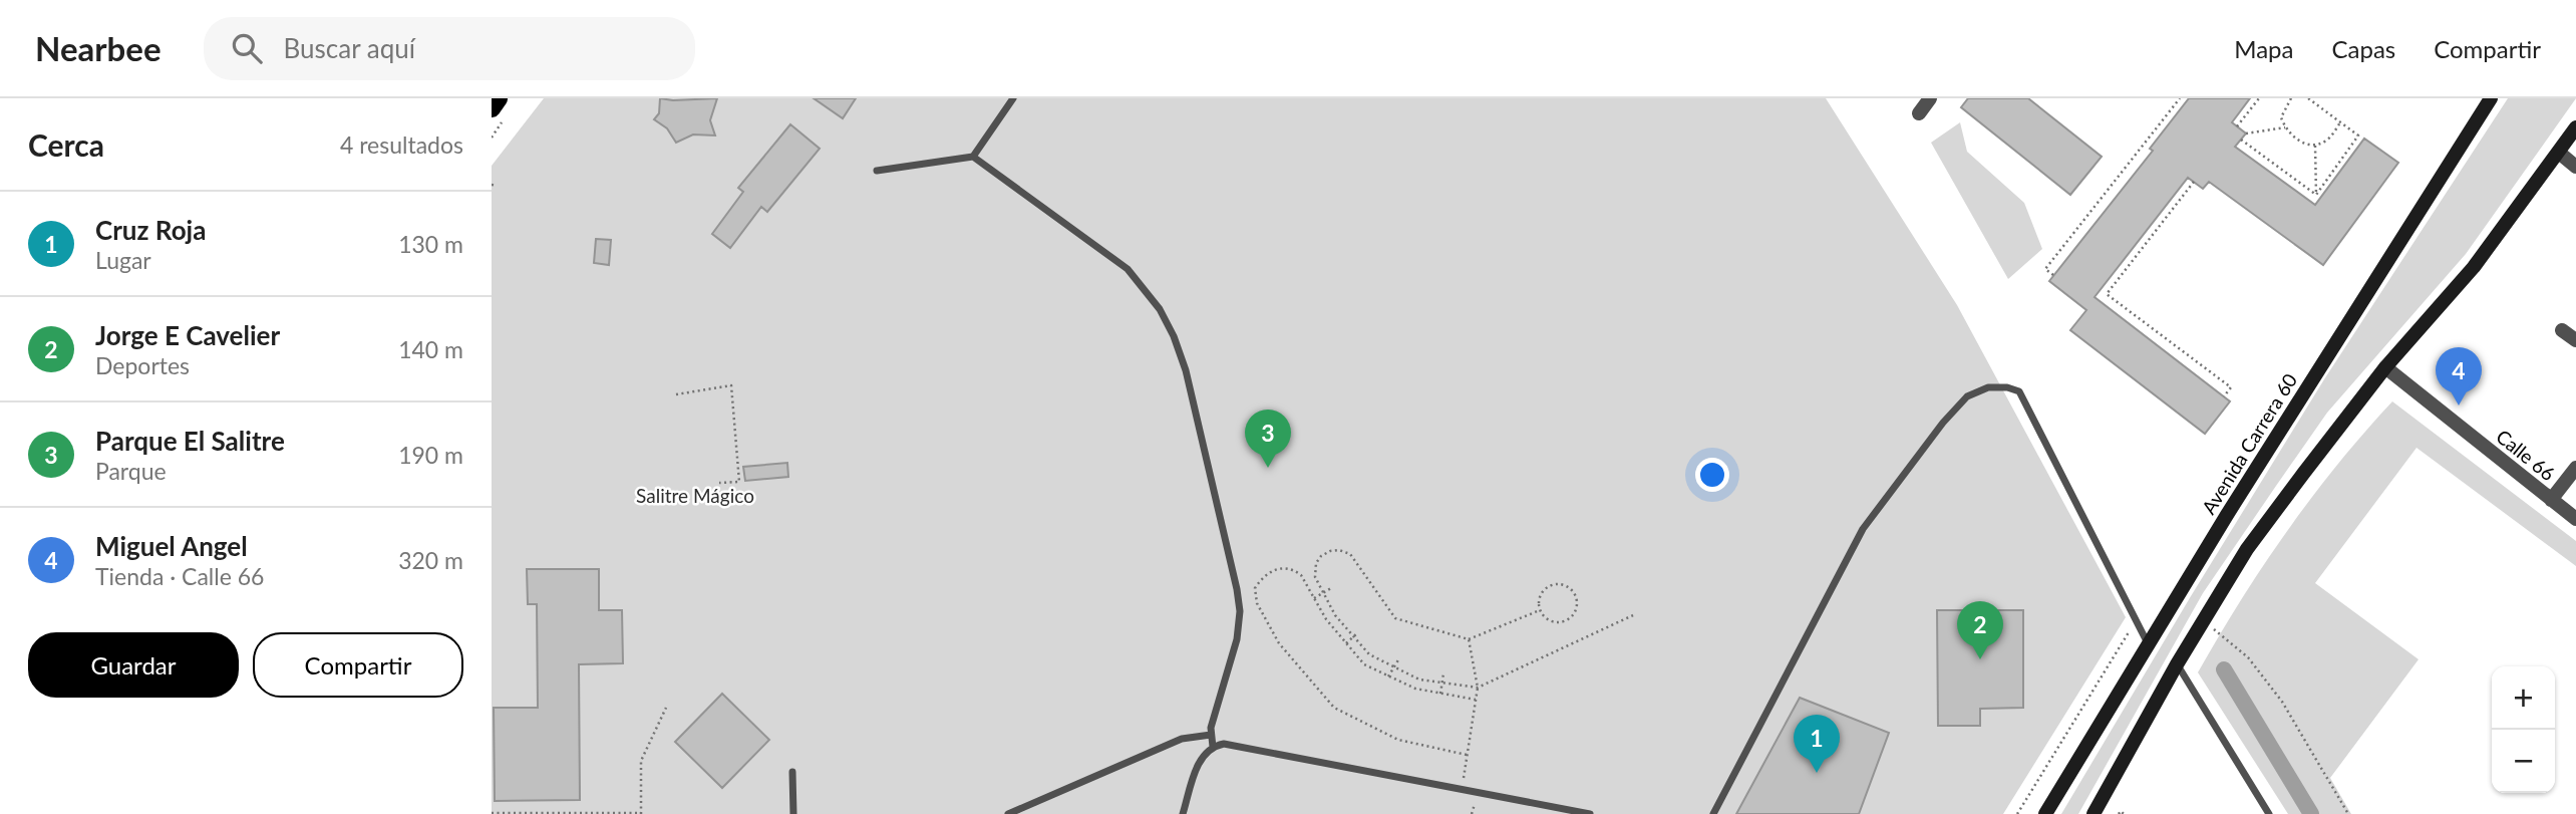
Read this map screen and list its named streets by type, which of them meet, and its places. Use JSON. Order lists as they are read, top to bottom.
{
  "streets": {
    "main road": ["Avenida Carrera 60"],
    "street": ["Calle 66"]
  },
  "parks": ["Salitre Mágico"],
  "page": {
    "header": "Nearbee",
    "search": "Buscar aquí",
    "nav": ["Mapa", "Capas", "Compartir"],
    "heading": ["Cerca", "4 resultados"],
    "list": [
      {
        "mark": "1",
        "name": "Cruz Roja",
        "note": "Lugar",
        "value": "130 m"
      },
      {
        "mark": "2",
        "name": "Jorge E Cavelier",
        "note": "Deportes",
        "value": "140 m"
      },
      {
        "mark": "3",
        "name": "Parque El Salitre",
        "note": "Parque",
        "value": "190 m"
      },
      {
        "mark": "4",
        "name": "Miguel Angel",
        "note": "Tienda · Calle 66",
        "value": "320 m"
      }
    ],
    "pins": [
      "4",
      "3",
      "2",
      "1"
    ],
    "buttons": ["Guardar", "Compartir"],
    "map_buttons": ["+", "−"]
  }
}
